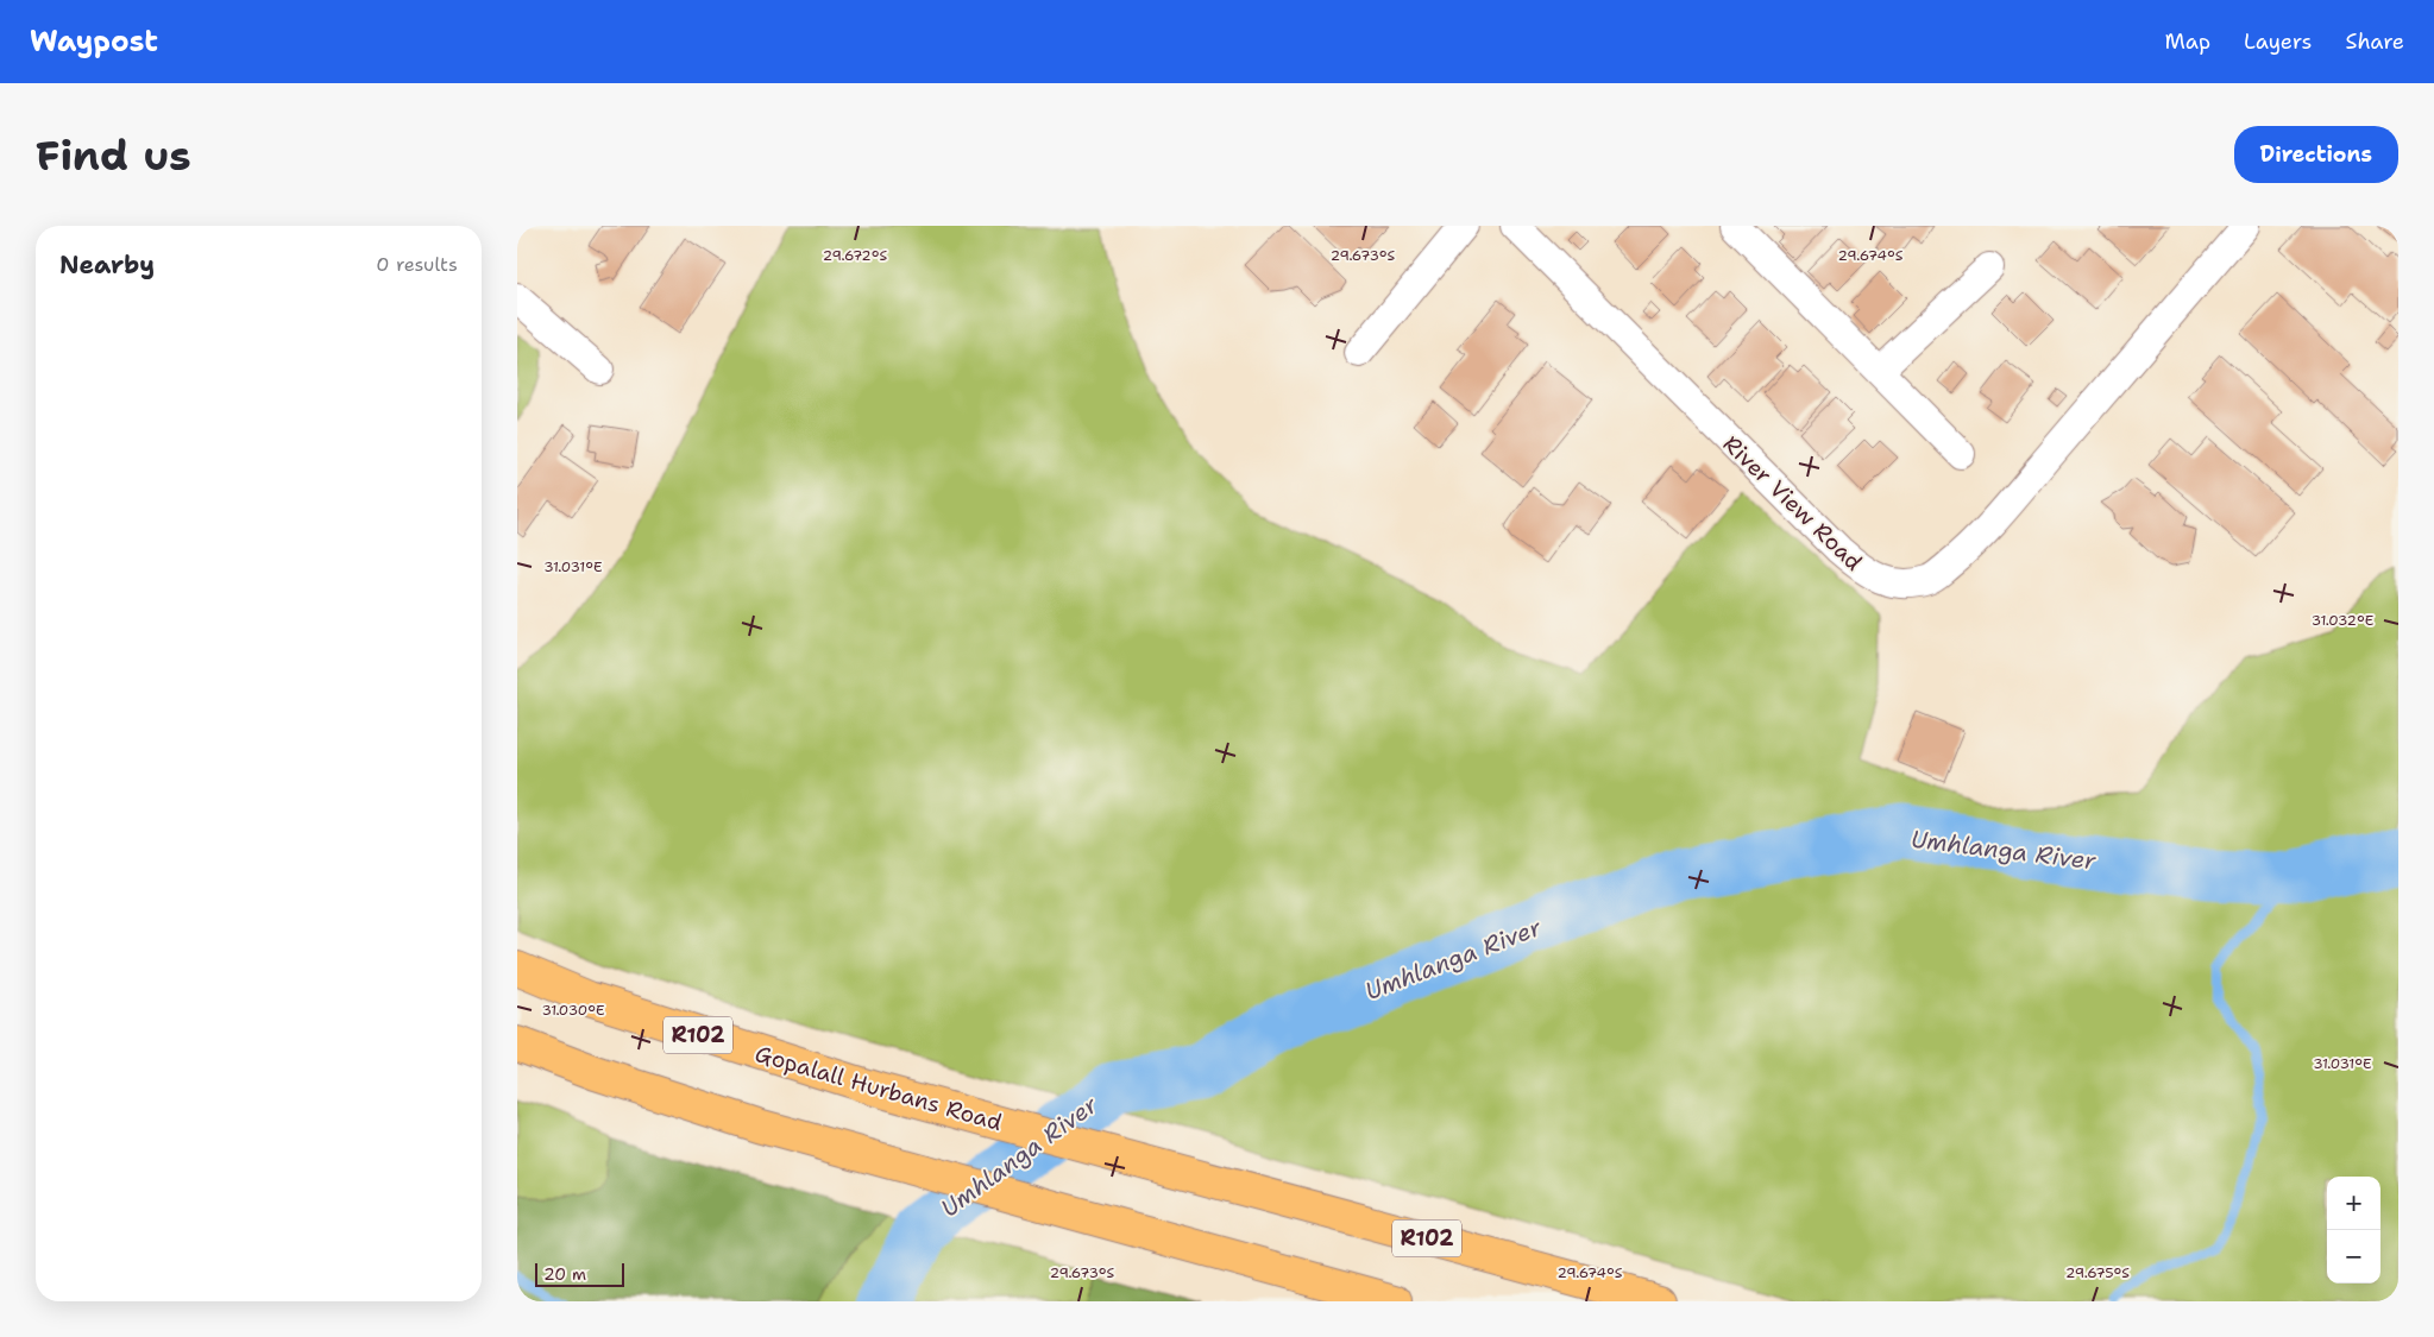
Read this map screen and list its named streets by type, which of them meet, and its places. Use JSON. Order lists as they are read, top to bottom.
{
  "streets": {
    "main road": ["R102", "Gopalall Hurbans Road"],
    "street": ["River View Road"]
  },
  "water": ["Umhlanga River"],
  "scale_bar": "20 m",
  "page": {
    "header": "Waypost",
    "nav": ["Map", "Layers", "Share"],
    "buttons": "Directions",
    "title": "Find us",
    "heading": ["Nearby", "0 results"],
    "map_buttons": ["+", "−"],
    "scale": "20 m"
  },
  "coordinates": [
    "29.672°S",
    "29.673°S",
    "29.674°S",
    "31.031°E",
    "31.032°E",
    "31.030°E",
    "29.675°S"
  ]
}
